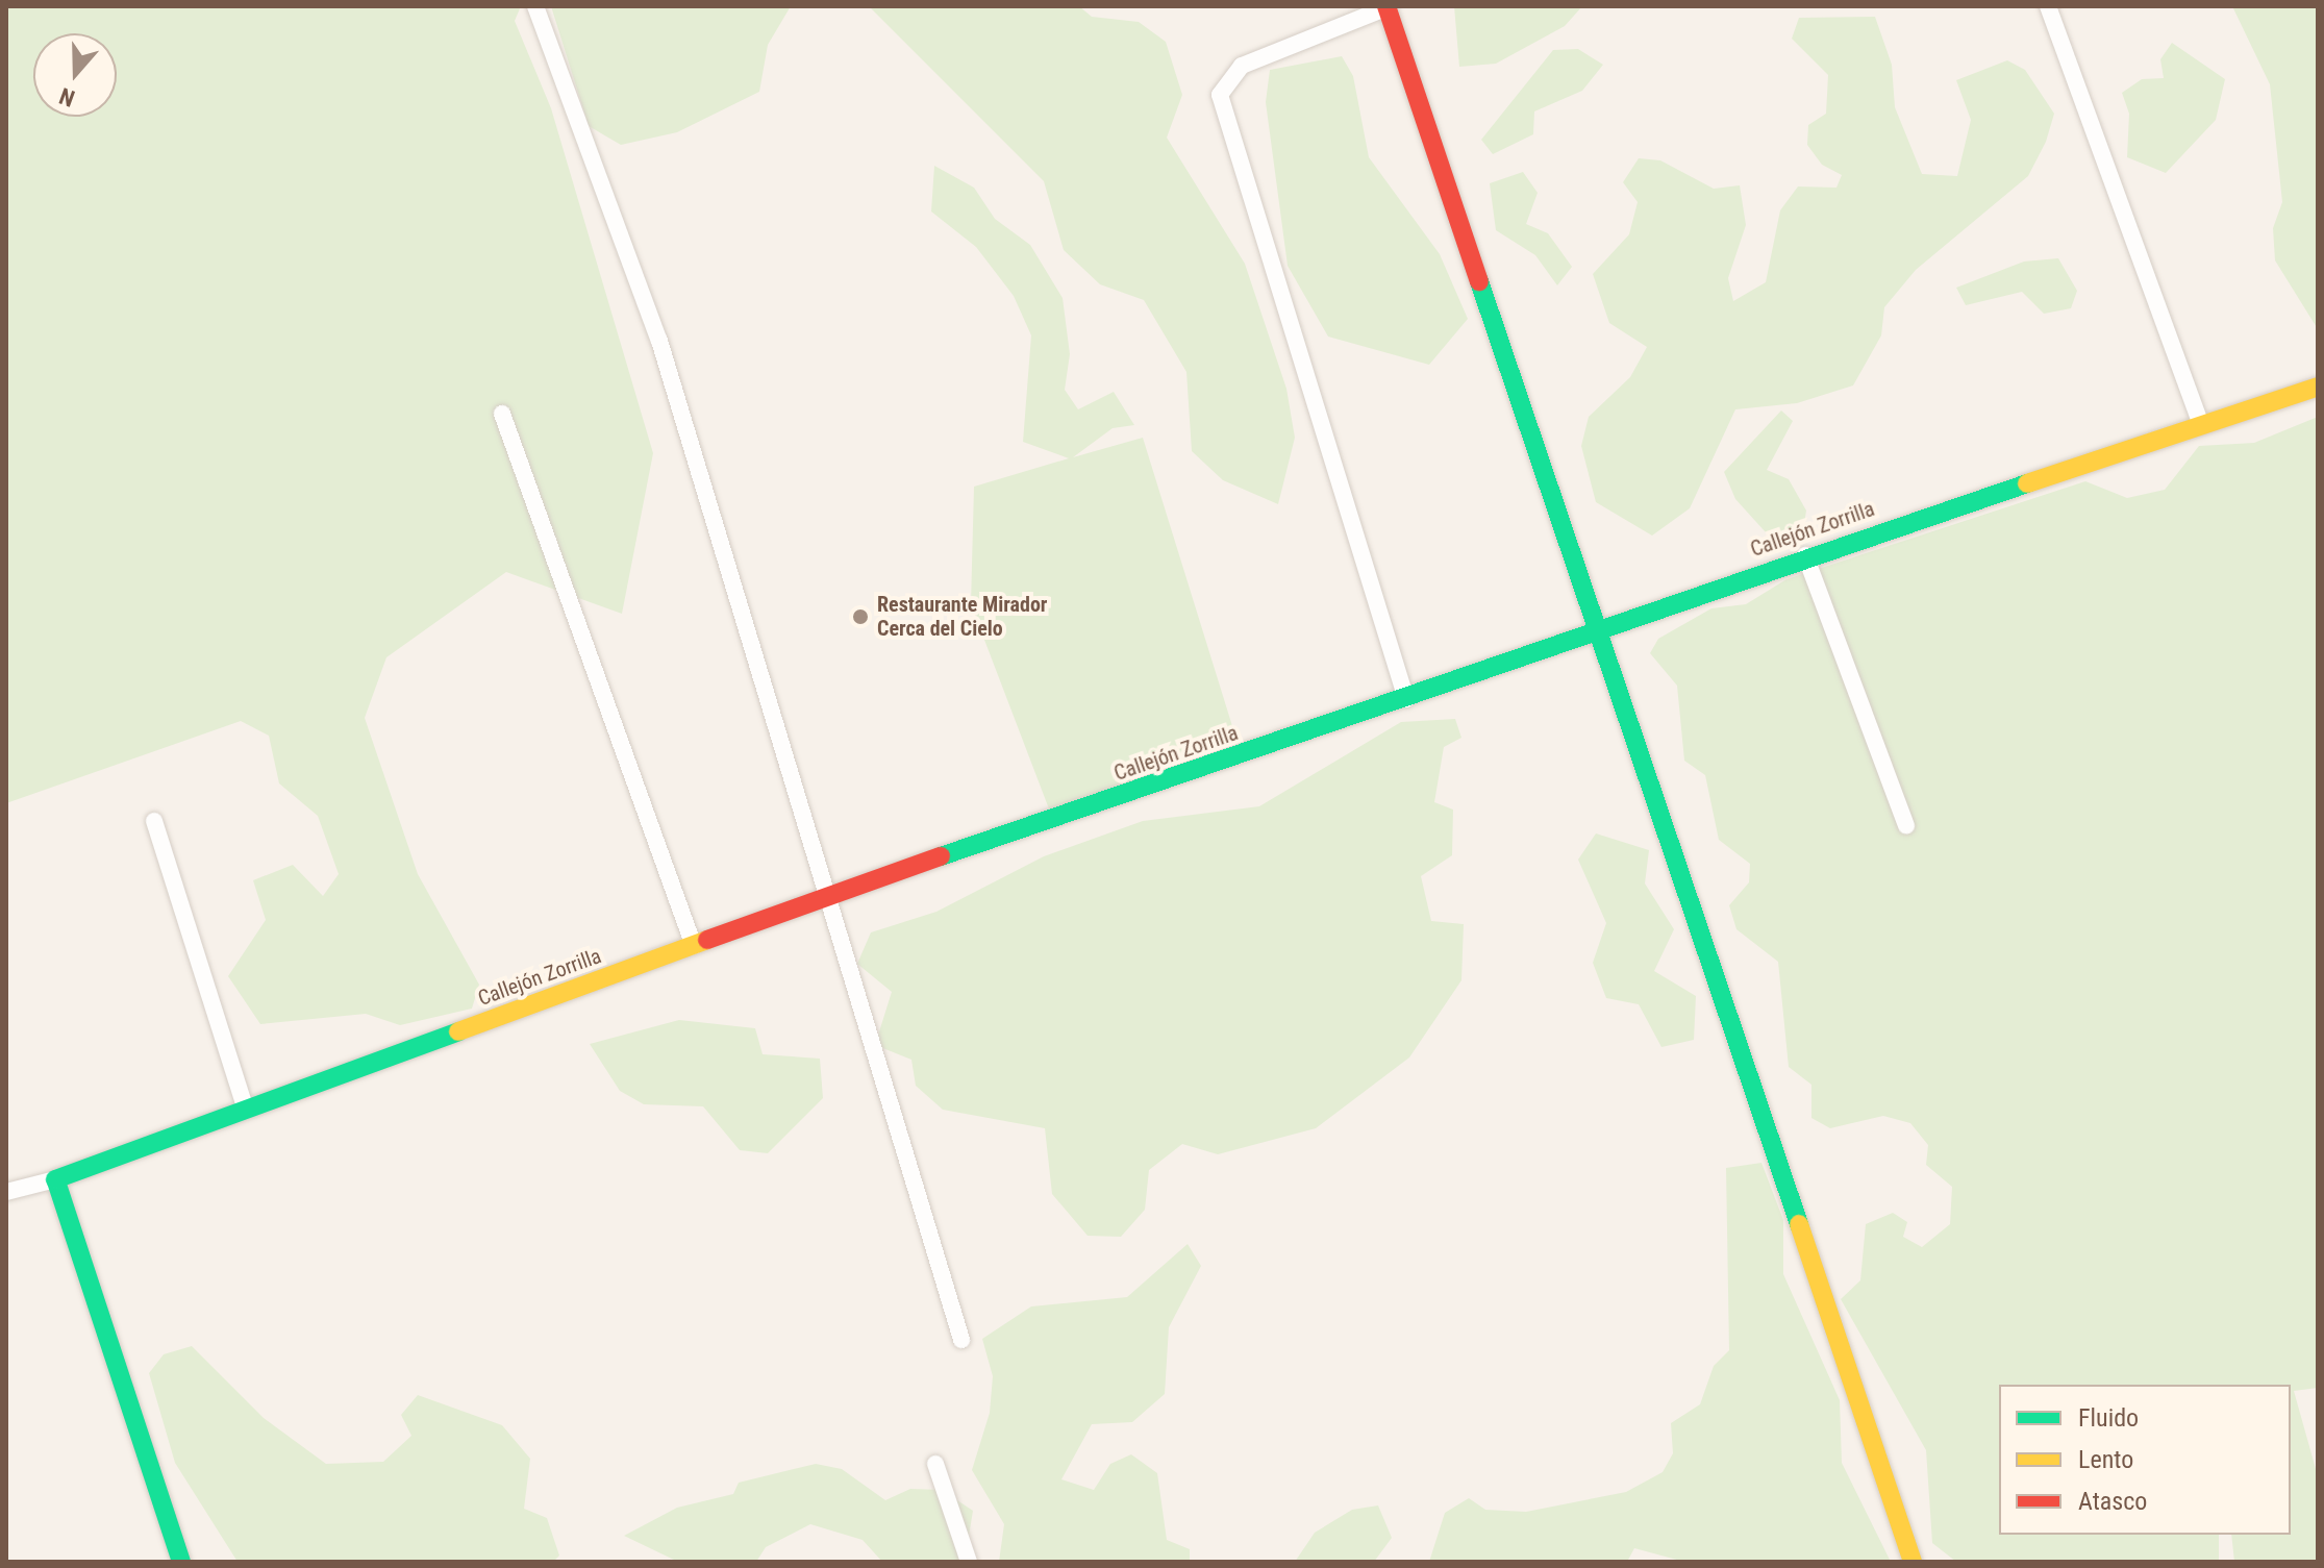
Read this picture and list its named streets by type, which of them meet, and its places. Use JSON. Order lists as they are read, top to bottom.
{
  "streets": {
    "street": ["Callejón Zorrilla"]
  },
  "places": ["Restaurante Mirador Cerca del Cielo"],
  "legend": ["Fluido", "Lento", "Atasco"],
  "north": "bottom"
}
